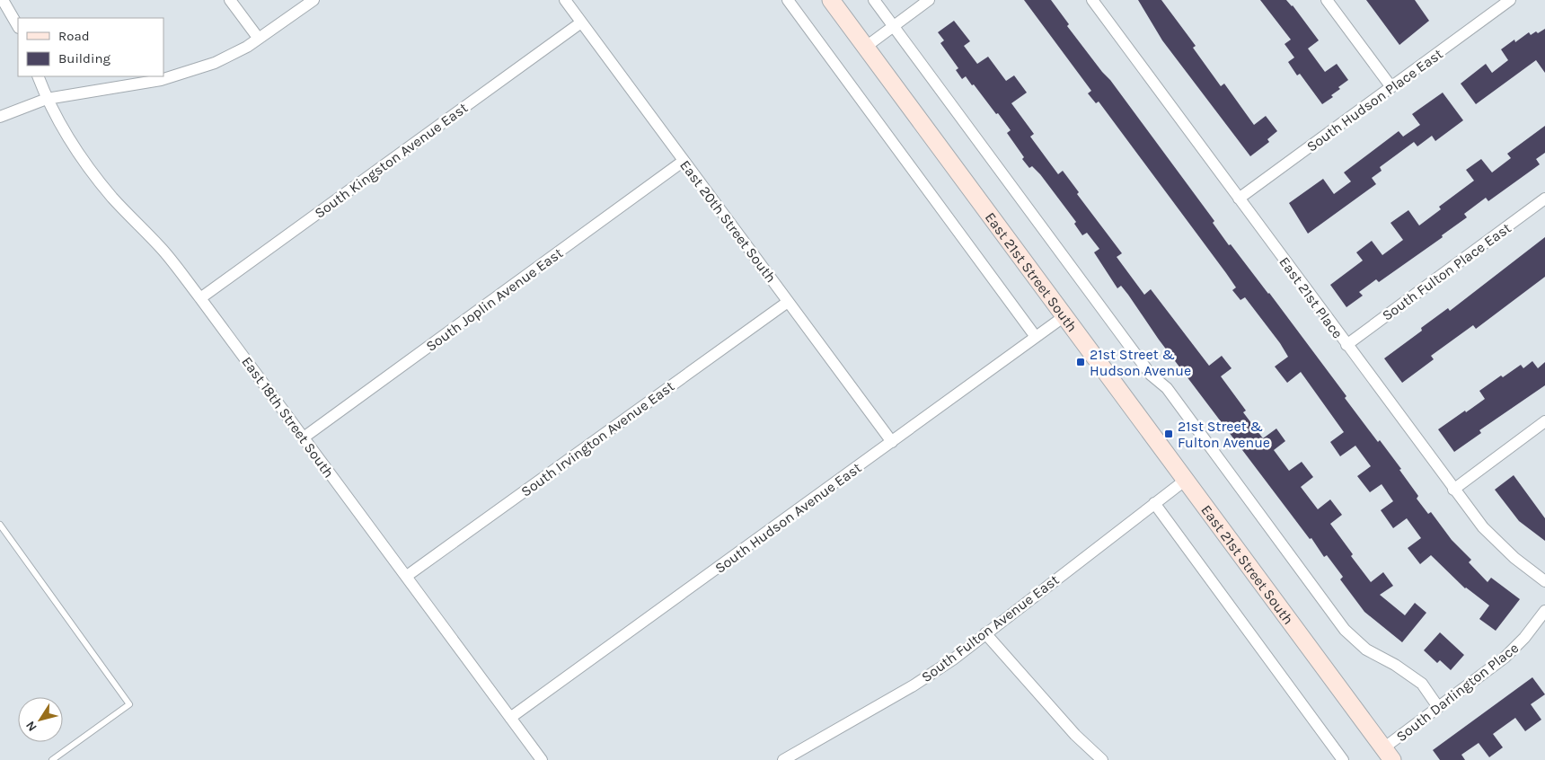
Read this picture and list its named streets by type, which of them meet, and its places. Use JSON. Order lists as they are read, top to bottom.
{
  "streets": {
    "main road": ["East 21st Street South"],
    "street": [
      "South Hudson Place East",
      "South Kingston Avenue East",
      "East 20th Street South",
      "South Fulton Place East",
      "East 21st Place",
      "South Joplin Avenue East",
      "East 18th Street South",
      "South Irvington Avenue East",
      "South Hudson Avenue East",
      "South Fulton Avenue East",
      "South Darlington Place"
    ]
  },
  "crossings": [
    ["South Hudson Place East", "East 21st Place"],
    ["South Kingston Avenue East", "East 20th Street South"],
    ["South Kingston Avenue East", "East 18th Street South"],
    ["East 20th Street South", "South Joplin Avenue East"],
    ["East 20th Street South", "South Irvington Avenue East"],
    ["East 20th Street South", "South Hudson Avenue East"],
    ["East 21st Street South", "South Hudson Avenue East"],
    ["East 21st Street South", "South Fulton Avenue East"],
    ["East 21st Street South", "South Darlington Place"],
    ["South Fulton Place East", "East 21st Place"],
    ["South Joplin Avenue East", "East 18th Street South"],
    ["East 18th Street South", "South Irvington Avenue East"],
    ["East 18th Street South", "South Hudson Avenue East"]
  ],
  "places": {
    "transit": ["21st Street & Hudson Avenue", "21st Street & Fulton Avenue"]
  },
  "legend": ["Road", "Building"],
  "north": "bottom left"
}
